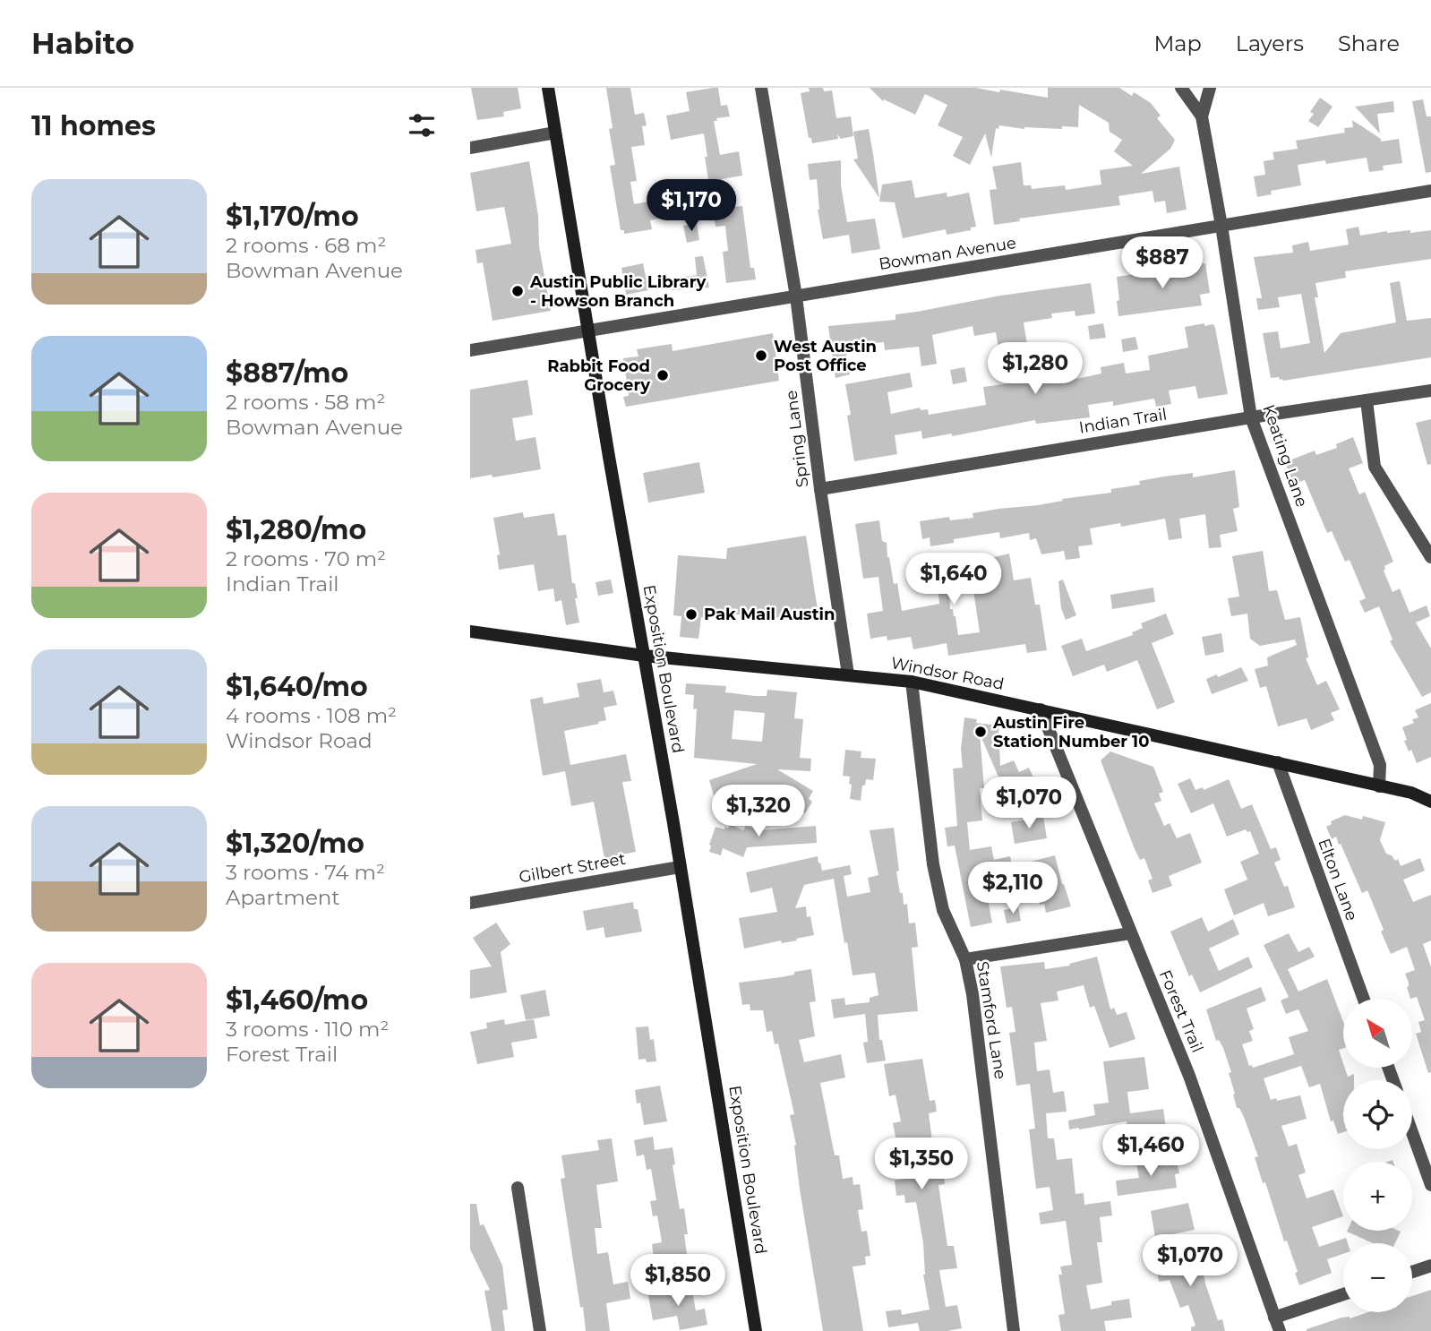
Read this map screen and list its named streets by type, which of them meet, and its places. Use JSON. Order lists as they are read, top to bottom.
{
  "streets": {
    "street": [
      "Bowman Avenue",
      "Indian Trail",
      "Spring Lane",
      "Keating Lane",
      "Exposition Boulevard",
      "Windsor Road",
      "Gilbert Street",
      "Elton Lane",
      "Forest Trail",
      "Stamford Lane"
    ]
  },
  "crossings": [
    ["Bowman Avenue", "Spring Lane"],
    ["Bowman Avenue", "Keating Lane"],
    ["Bowman Avenue", "Exposition Boulevard"],
    ["Indian Trail", "Spring Lane"],
    ["Indian Trail", "Keating Lane"],
    ["Spring Lane", "Windsor Road"],
    ["Keating Lane", "Windsor Road"],
    ["Exposition Boulevard", "Windsor Road"],
    ["Exposition Boulevard", "Gilbert Street"],
    ["Windsor Road", "Elton Lane"],
    ["Windsor Road", "Forest Trail"],
    ["Windsor Road", "Stamford Lane"]
  ],
  "places": [
    "Austin Public Library - Howson Branch",
    "West Austin Post Office",
    "Rabbit Food Grocery",
    "Pak Mail Austin",
    "Austin Fire Station Number 10"
  ],
  "north": "top left",
  "page": {
    "header": "Habito",
    "nav": ["Map", "Layers", "Share"],
    "heading": "11 homes",
    "list": [
      {
        "name": "$1,170/mo",
        "note": "2 rooms · 68 m² · Bowman Avenue"
      },
      {
        "name": "$887/mo",
        "note": "2 rooms · 58 m² · Bowman Avenue"
      },
      {
        "name": "$1,280/mo",
        "note": "2 rooms · 70 m² · Indian Trail"
      },
      {
        "name": "$1,640/mo",
        "note": "4 rooms · 108 m² · Windsor Road"
      },
      {
        "name": "$1,320/mo",
        "note": "3 rooms · 74 m² · Apartment"
      },
      {
        "name": "$1,460/mo",
        "note": "3 rooms · 110 m² · Forest Trail"
      }
    ],
    "price": [
      "$1,170",
      "$887",
      "$1,280",
      "$1,640",
      "$1,070",
      "$1,320",
      "$2,110",
      "$1,460",
      "$1,350",
      "$1,070",
      "$1,850"
    ],
    "map_buttons": ["+", "−"]
  }
}
